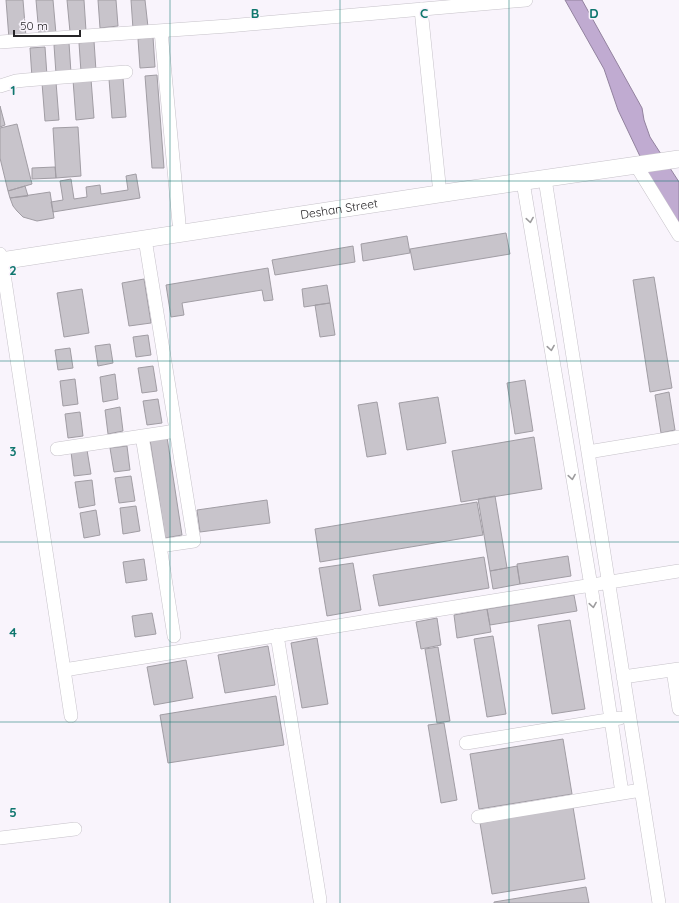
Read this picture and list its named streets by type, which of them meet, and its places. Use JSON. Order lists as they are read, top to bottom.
{
  "streets": {
    "main road": ["Deshan Street"]
  },
  "scale_bar": "50 m",
  "grid": {
    "columns": ["B", "C", "D"],
    "rows": [
      "1",
      "2",
      "3",
      "4",
      "5"
    ]
  }
}
